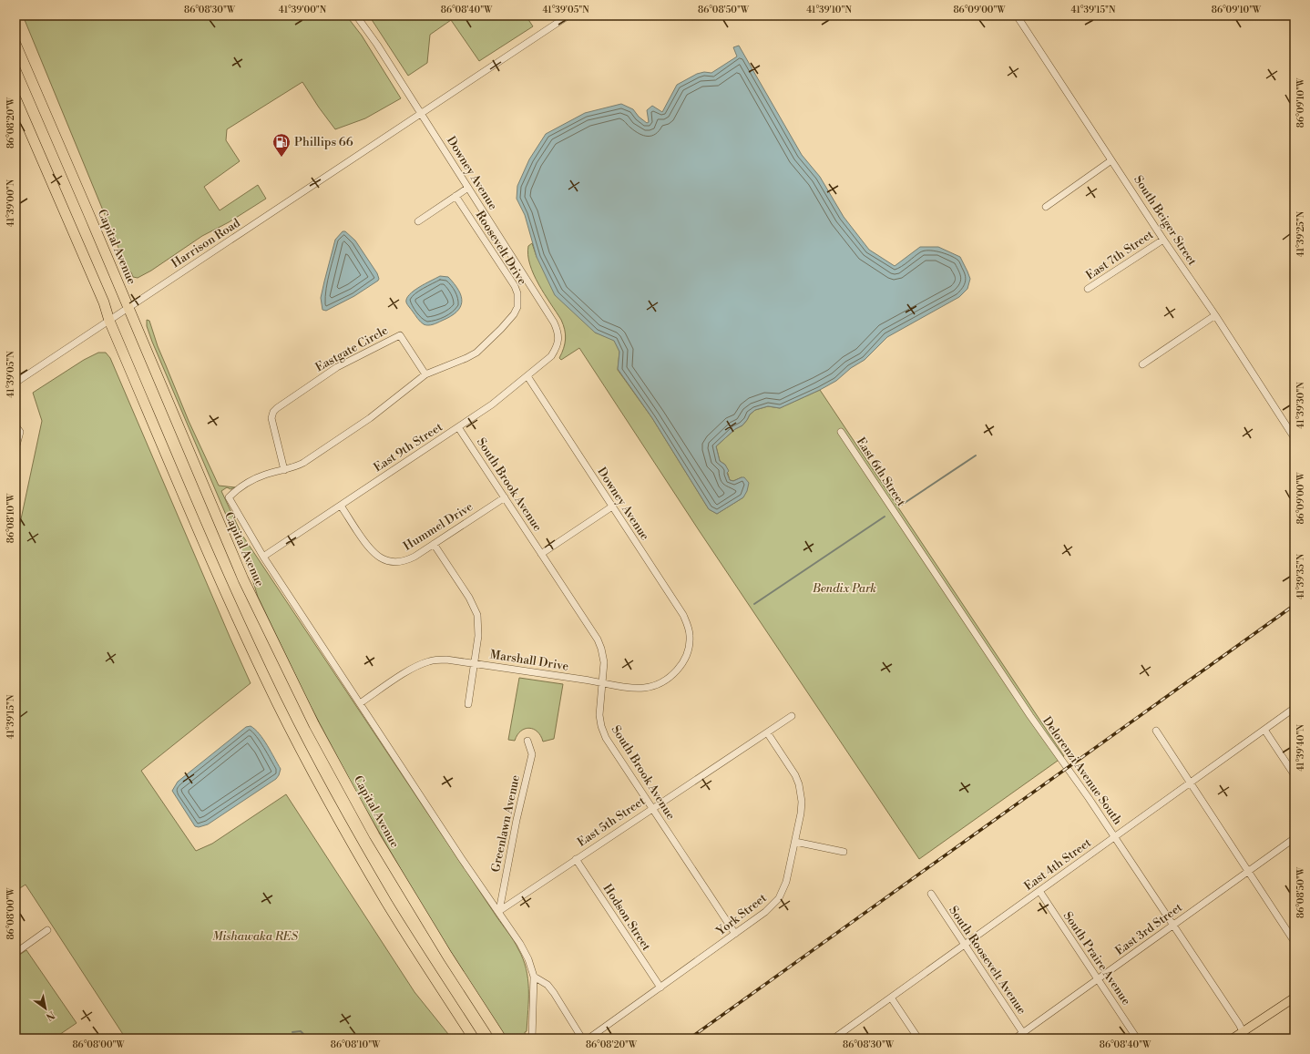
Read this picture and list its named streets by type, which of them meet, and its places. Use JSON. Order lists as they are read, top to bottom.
{
  "streets": {
    "highway": ["Capital Avenue"],
    "street": [
      "Downey Avenue",
      "South Beiger Street",
      "Harrison Road",
      "Roosevelt Drive",
      "East 7th Street",
      "Eastgate Circle",
      "East 9th Street",
      "East 6th Street",
      "South Brook Avenue",
      "Hummel Drive",
      "Marshall Drive",
      "Delorenzi Avenue South",
      "East 5th Street",
      "Greenlawn Avenue",
      "East 4th Street",
      "York Street",
      "Hodson Street",
      "East 3rd Street",
      "South Praire Avenue",
      "South Roosevelt Avenue"
    ]
  },
  "crossings": [
    ["Downey Avenue", "Harrison Road"],
    ["Downey Avenue", "East 9th Street"],
    ["Downey Avenue", "Marshall Drive"],
    ["South Beiger Street", "East 7th Street"],
    ["Harrison Road", "Capital Avenue"],
    ["Capital Avenue", "Eastgate Circle"],
    ["Capital Avenue", "East 9th Street"],
    ["Capital Avenue", "Marshall Drive"],
    ["Capital Avenue", "East 5th Street"],
    ["Capital Avenue", "Greenlawn Avenue"],
    ["Roosevelt Drive", "Eastgate Circle"],
    ["East 9th Street", "South Brook Avenue"],
    ["East 9th Street", "Hummel Drive"],
    ["East 6th Street", "Delorenzi Avenue South"],
    ["South Brook Avenue", "Hummel Drive"],
    ["South Brook Avenue", "Marshall Drive"],
    ["South Brook Avenue", "East 5th Street"],
    ["South Brook Avenue", "York Street"],
    ["Delorenzi Avenue South", "East 4th Street"],
    ["Delorenzi Avenue South", "East 3rd Street"],
    ["East 5th Street", "Greenlawn Avenue"],
    ["East 5th Street", "York Street"],
    ["East 5th Street", "Hodson Street"],
    ["East 4th Street", "South Praire Avenue"],
    ["East 4th Street", "South Roosevelt Avenue"],
    ["York Street", "Hodson Street"],
    ["East 3rd Street", "South Praire Avenue"],
    ["East 3rd Street", "South Roosevelt Avenue"]
  ],
  "parks": ["Bendix Park", "Mishawaka RES"],
  "places": {
    "fuel station": ["Phillips 66"]
  },
  "north": "bottom right",
  "coordinates": [
    "86°08'30\"W",
    "41°39'00\"N",
    "86°08'40\"W",
    "41°39'05\"N",
    "86°08'50\"W",
    "41°39'10\"N",
    "86°09'00\"W",
    "41°39'15\"N",
    "86°09'10\"W",
    "86°08'20\"W",
    "41°39'25\"N",
    "41°39'30\"N",
    "86°08'10\"W",
    "41°39'35\"N",
    "41°39'40\"N",
    "86°08'00\"W"
  ]
}
